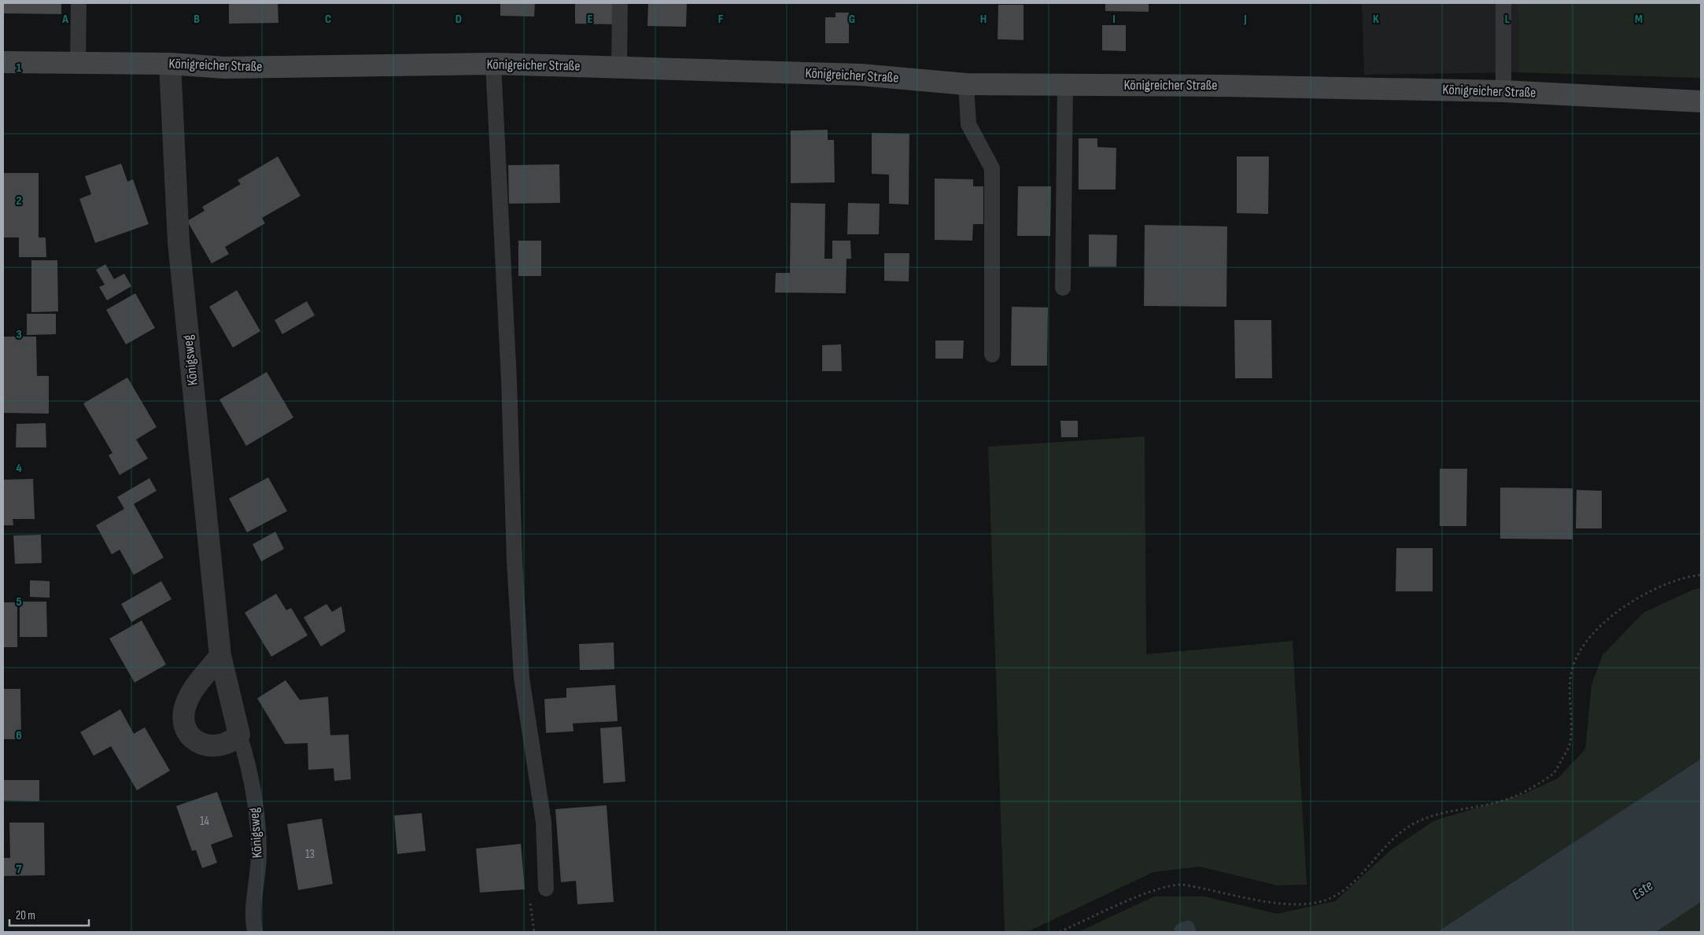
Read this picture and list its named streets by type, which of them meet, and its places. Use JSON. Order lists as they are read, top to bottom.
{
  "streets": {
    "street": ["Königreicher Straße", "Königsweg"]
  },
  "crossings": [
    ["Königreicher Straße", "Königsweg"]
  ],
  "water": ["Este"],
  "house_numbers": ["14", "13"],
  "scale_bar": "20 m",
  "grid": {
    "columns": [
      "A",
      "B",
      "C",
      "D",
      "E",
      "F",
      "G",
      "H",
      "I",
      "J",
      "K",
      "L",
      "M"
    ],
    "rows": [
      "1",
      "2",
      "3",
      "4",
      "5",
      "6",
      "7"
    ]
  }
}
